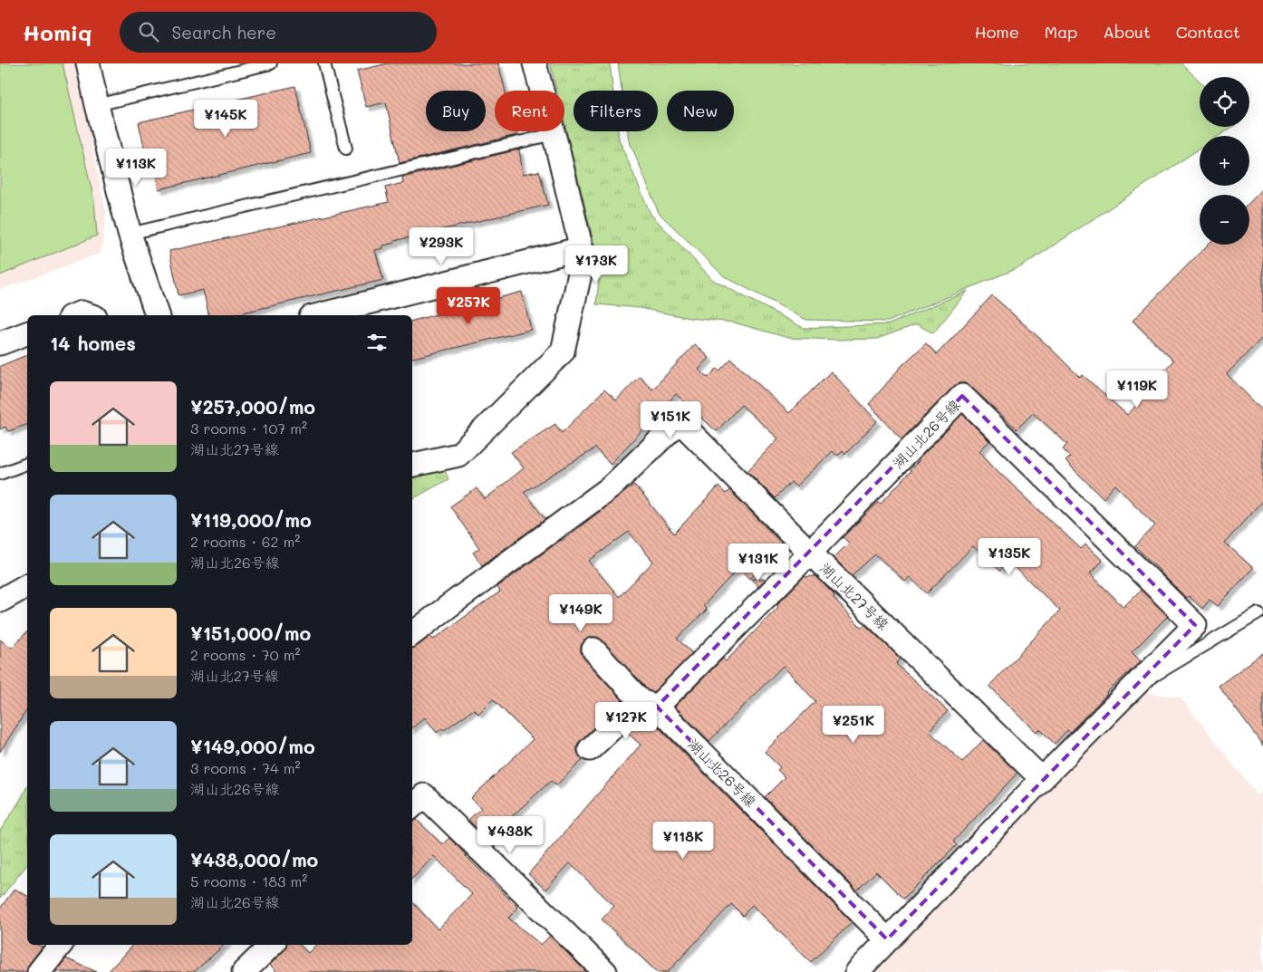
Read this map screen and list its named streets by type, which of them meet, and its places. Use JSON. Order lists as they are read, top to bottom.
{
  "streets": {
    "street": ["湖山北26号線", "湖山北27号線"]
  },
  "crossings": [
    ["湖山北26号線", "湖山北27号線"]
  ],
  "page": {
    "header": "Homiq",
    "search": "Search here",
    "nav": [
      "Home",
      "Map",
      "About",
      "Contact"
    ],
    "map_buttons": ["+", "−"],
    "chip": [
      "Buy",
      "Rent",
      "Filters",
      "New"
    ],
    "price": [
      "¥145K",
      "¥113K",
      "¥293K",
      "¥173K",
      "¥257K",
      "¥119K",
      "¥151K",
      "¥135K",
      "¥131K",
      "¥149K",
      "¥127K",
      "¥251K",
      "¥438K",
      "¥118K"
    ],
    "heading": "14 homes",
    "list": [
      {
        "name": "¥257,000/mo",
        "note": "3 rooms · 107 m² · 湖山北27号線"
      },
      {
        "name": "¥119,000/mo",
        "note": "2 rooms · 62 m² · 湖山北26号線"
      },
      {
        "name": "¥151,000/mo",
        "note": "2 rooms · 70 m² · 湖山北27号線"
      },
      {
        "name": "¥149,000/mo",
        "note": "3 rooms · 74 m² · 湖山北26号線"
      },
      {
        "name": "¥438,000/mo",
        "note": "5 rooms · 183 m² · 湖山北26号線"
      }
    ]
  }
}
